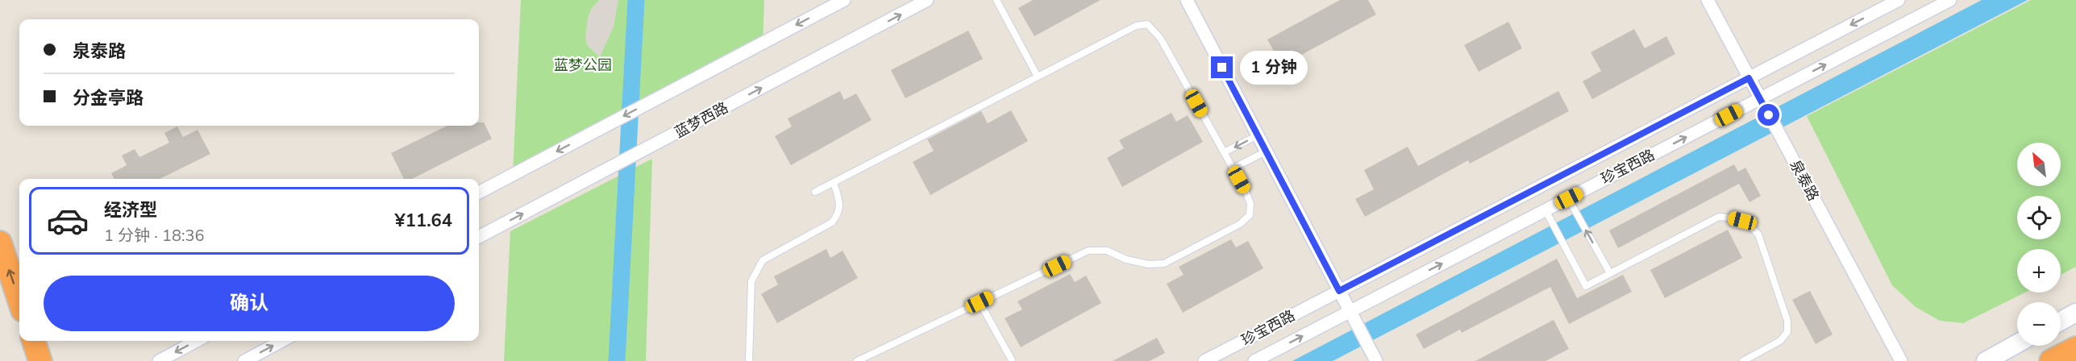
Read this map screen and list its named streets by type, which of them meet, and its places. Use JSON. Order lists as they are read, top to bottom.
{
  "streets": {
    "street": ["蓝梦西路", "珍宝西路", "泉泰路"]
  },
  "crossings": [
    ["珍宝西路", "泉泰路"]
  ],
  "parks": ["蓝梦公园"],
  "north": "top left",
  "page": {
    "banner": ["泉泰路", "分金亭路"],
    "bubble": "1 分钟",
    "map_buttons": ["+", "−"],
    "list": [
      {
        "name": "经济型",
        "note": "1 分钟 · 18:36",
        "value": "¥11.64"
      }
    ],
    "buttons": "确认"
  }
}
